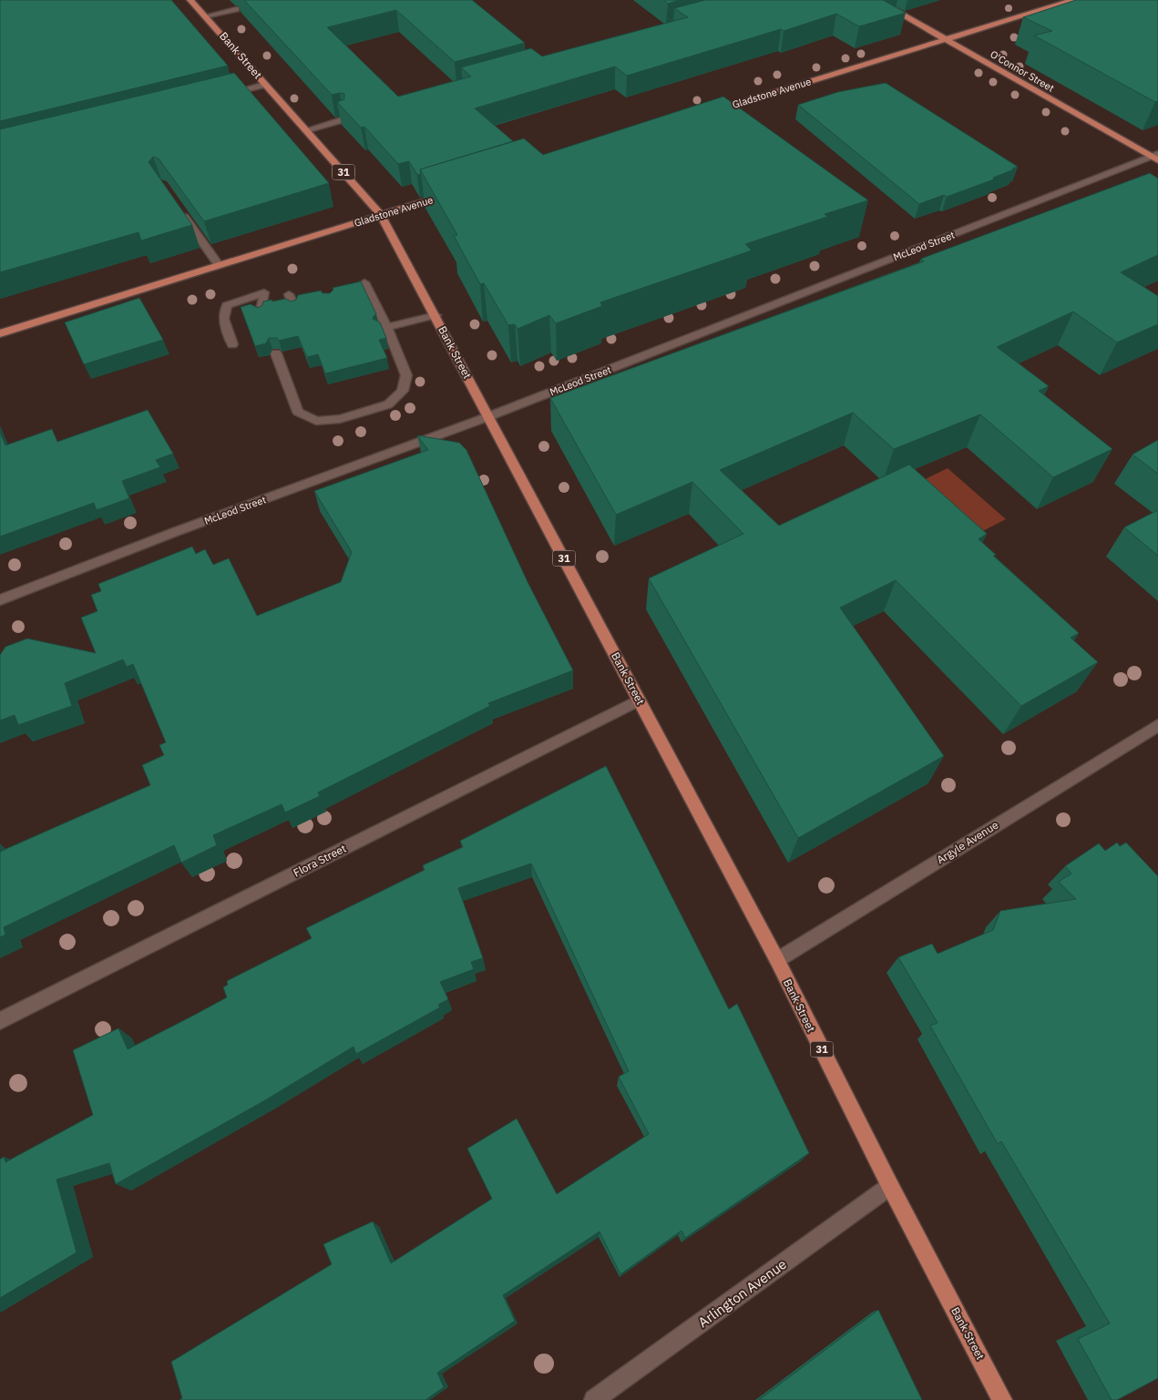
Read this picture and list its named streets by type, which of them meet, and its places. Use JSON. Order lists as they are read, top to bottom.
{
  "streets": {
    "main road": [
      "Bank Street",
      "O'Connor Street",
      "Gladstone Avenue",
      "31"
    ],
    "street": [
      "McLeod Street",
      "Argyle Avenue",
      "Flora Street",
      "Arlington Avenue"
    ]
  },
  "crossings": [
    ["Bank Street", "Gladstone Avenue"],
    ["Bank Street", "McLeod Street"],
    ["Bank Street", "Argyle Avenue"],
    ["Bank Street", "Flora Street"],
    ["Bank Street", "Arlington Avenue"],
    ["O'Connor Street", "Gladstone Avenue"],
    ["O'Connor Street", "McLeod Street"]
  ]
}
